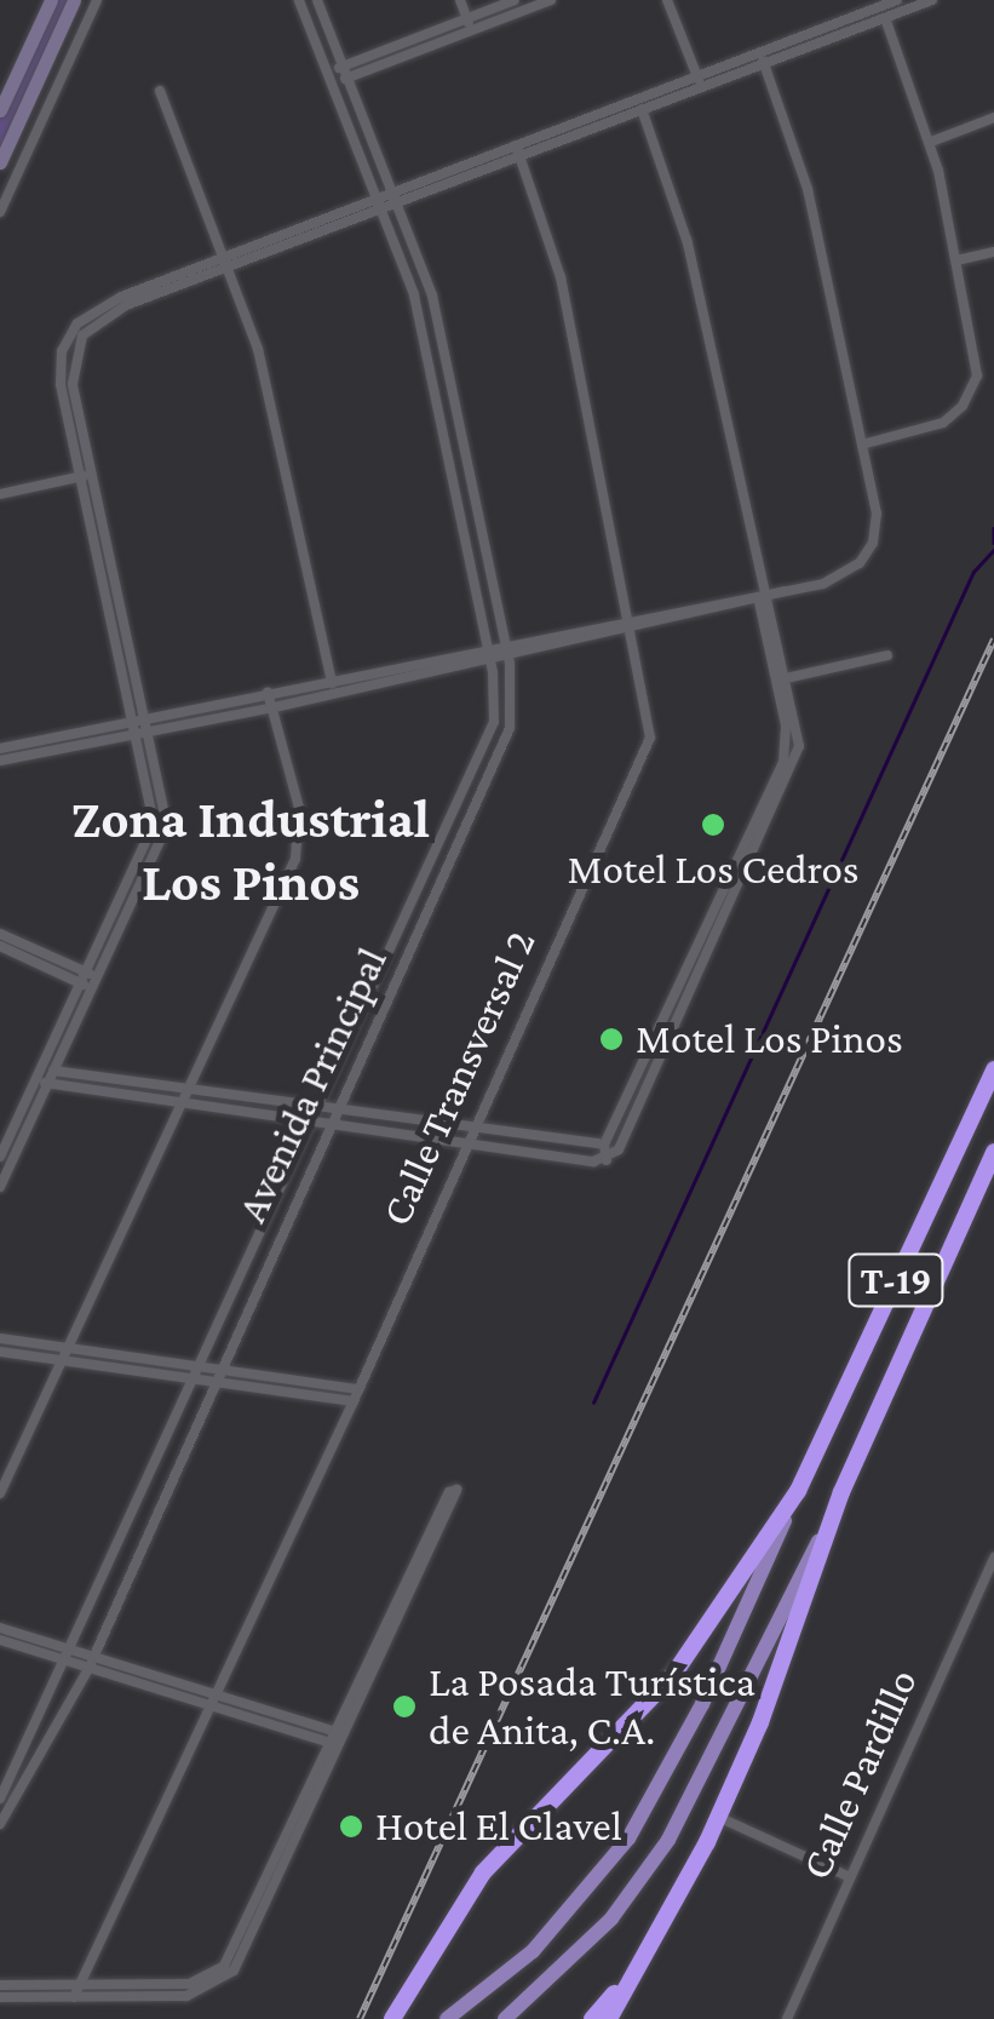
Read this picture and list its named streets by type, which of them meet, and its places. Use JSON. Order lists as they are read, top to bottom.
{
  "streets": {
    "highway": ["T-19"],
    "street": ["Calle Transversal 2", "Avenida Principal", "Calle Pardillo"]
  },
  "districts": ["Zona Industrial Los Pinos"],
  "places": [
    "Motel Los Cedros",
    "Motel Los Pinos",
    "La Posada Turística de Anita, C.A.",
    "Hotel El Clavel"
  ]
}
